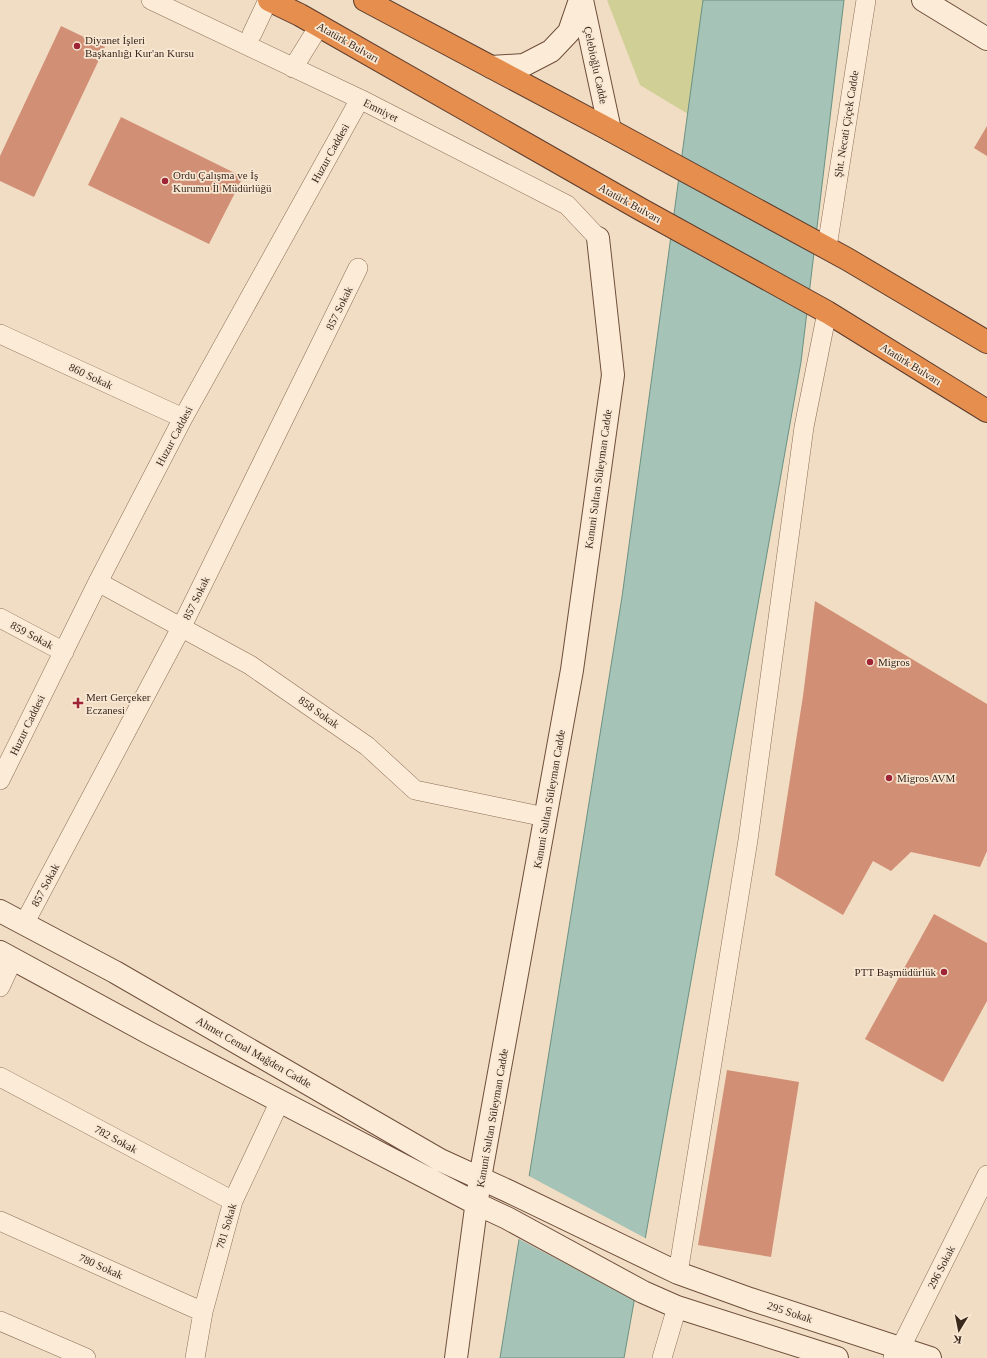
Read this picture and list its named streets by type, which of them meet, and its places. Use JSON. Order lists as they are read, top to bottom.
{
  "streets": {
    "highway": ["Atatürk Bulvarı"],
    "main road": [
      "Çelebioğlu Cadde",
      "Kanuni Sultan Süleyman Cadde",
      "Ahmet Cemal Mağden Cadde",
      "295 Sokak"
    ],
    "street": [
      "Emniyet",
      "Şht. Necati Çiçek Cadde",
      "Huzur Caddesi",
      "857 Sokak",
      "860 Sokak",
      "859 Sokak",
      "858 Sokak",
      "782 Sokak",
      "781 Sokak",
      "780 Sokak",
      "296 Sokak"
    ]
  },
  "crossings": [
    ["Emniyet", "Huzur Caddesi"],
    ["Emniyet", "Kanuni Sultan Süleyman Cadde"],
    ["Huzur Caddesi", "860 Sokak"],
    ["Huzur Caddesi", "859 Sokak"],
    ["Huzur Caddesi", "858 Sokak"],
    ["857 Sokak", "858 Sokak"],
    ["857 Sokak", "Ahmet Cemal Mağden Cadde"],
    ["Kanuni Sultan Süleyman Cadde", "858 Sokak"],
    ["Kanuni Sultan Süleyman Cadde", "Ahmet Cemal Mağden Cadde"],
    ["Ahmet Cemal Mağden Cadde", "295 Sokak"],
    ["782 Sokak", "781 Sokak"],
    ["781 Sokak", "780 Sokak"],
    ["296 Sokak", "295 Sokak"]
  ],
  "places": {
    "other": [
      "Diyanet İşleri Başkanlığı Kur'an Kursu",
      "Ordu Çalışma ve İş Kurumu İl Müdürlüğü",
      "Migros",
      "Migros AVM",
      "PTT Başmüdürlük"
    ],
    "health": ["Mert Gerçeker Eczanesi"]
  },
  "north": "bottom"
}
